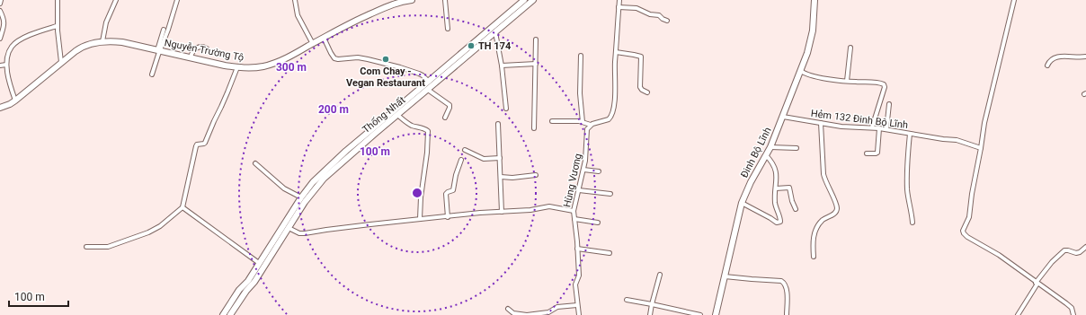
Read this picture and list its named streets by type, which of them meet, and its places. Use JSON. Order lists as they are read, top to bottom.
{
  "streets": {
    "main road": ["Nguyễn Trường Tộ", "Thống Nhất", "Đinh Bộ Lĩnh"],
    "street": ["Hẻm 132 Đinh Bộ Lĩnh", "Hùng Vương"]
  },
  "crossings": [
    ["Hẻm 132 Đinh Bộ Lĩnh", "Đinh Bộ Lĩnh"]
  ],
  "places": ["TH 174", "Com Chay - Vegan Restaurant"],
  "scale_bar": "100 m",
  "rings": ["300 m", "200 m", "100 m"]
}
